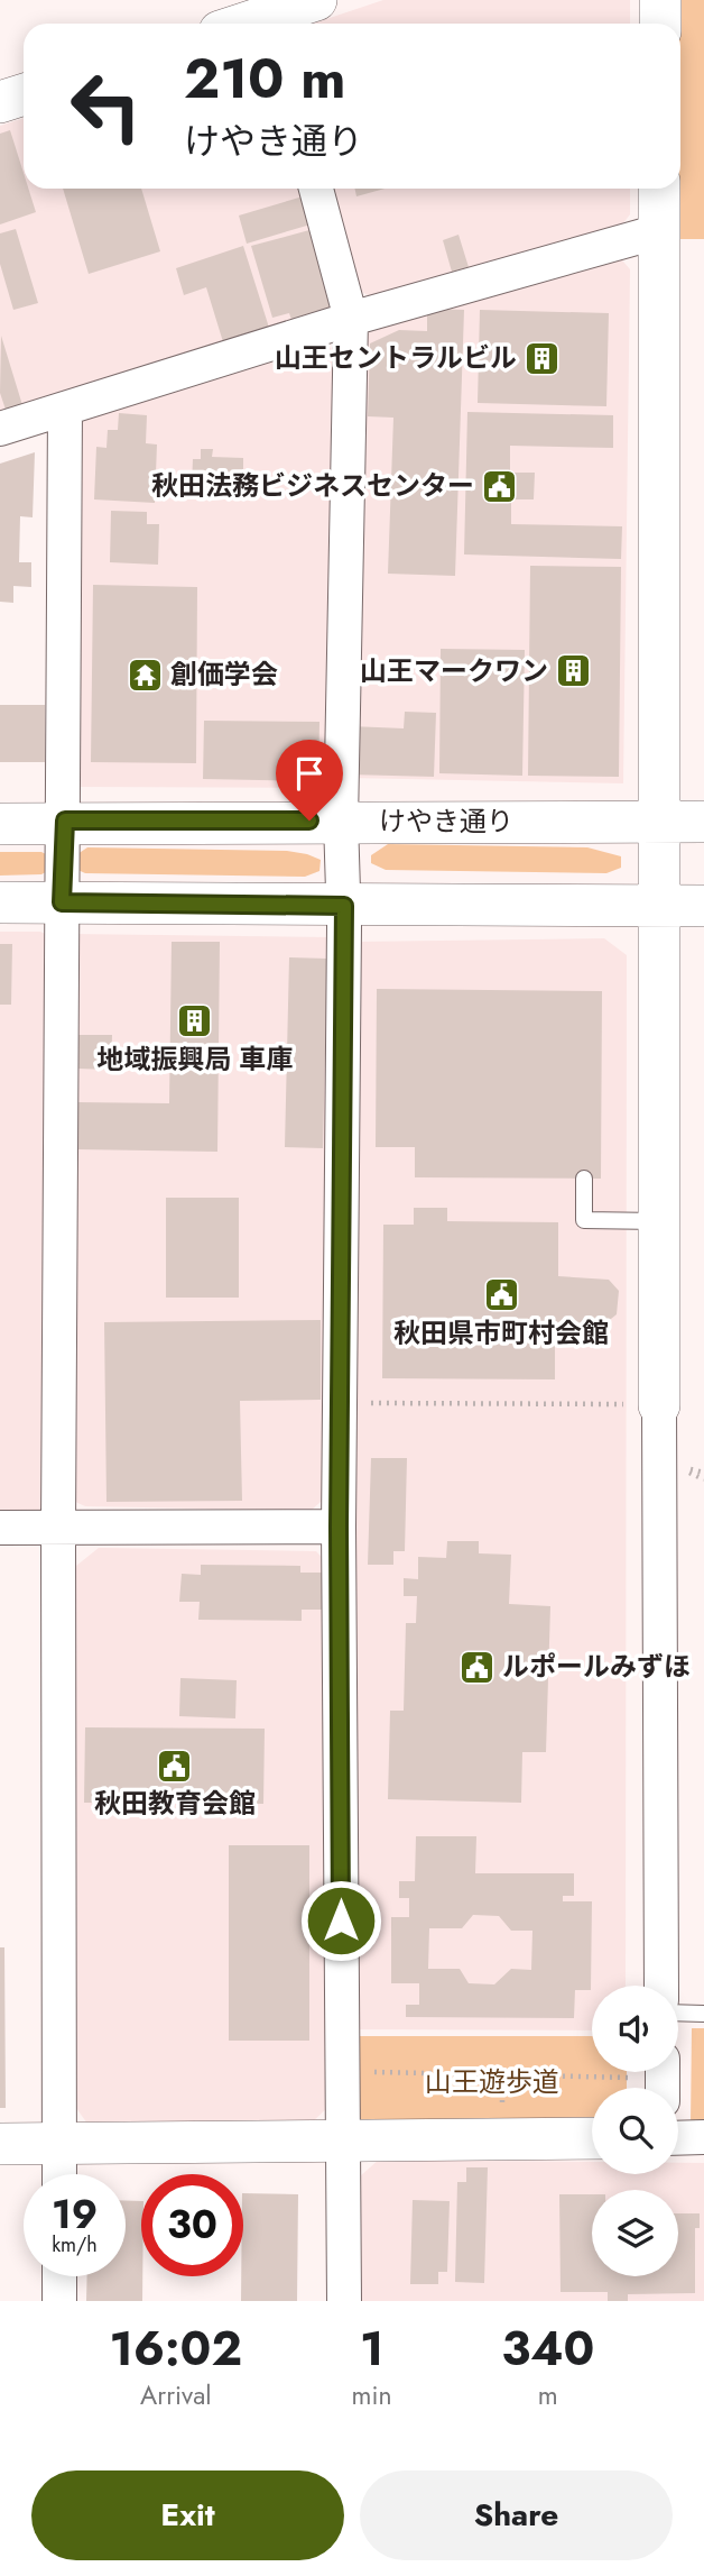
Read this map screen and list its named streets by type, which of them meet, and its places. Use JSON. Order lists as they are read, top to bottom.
{
  "streets": {
    "street": ["けやき通り"]
  },
  "parks": ["山王遊歩道"],
  "places": {
    "building": ["山王セントラルビル", "山王マークワン", "地域振興局 車庫"],
    "public building": [
      "秋田法務ビジネスセンター",
      "秋田県市町村会館",
      "ルポールみずほ",
      "秋田教育会館"
    ],
    "temple": ["創価学会"]
  },
  "page": {
    "turn": ["210 m", "けやき通り"],
    "speed": "19 km/h",
    "limit": "30",
    "eta": [
      "16:02",
      "Arrival",
      "1",
      "min",
      "340",
      "m"
    ],
    "buttons": ["Exit", "Share"]
  }
}
